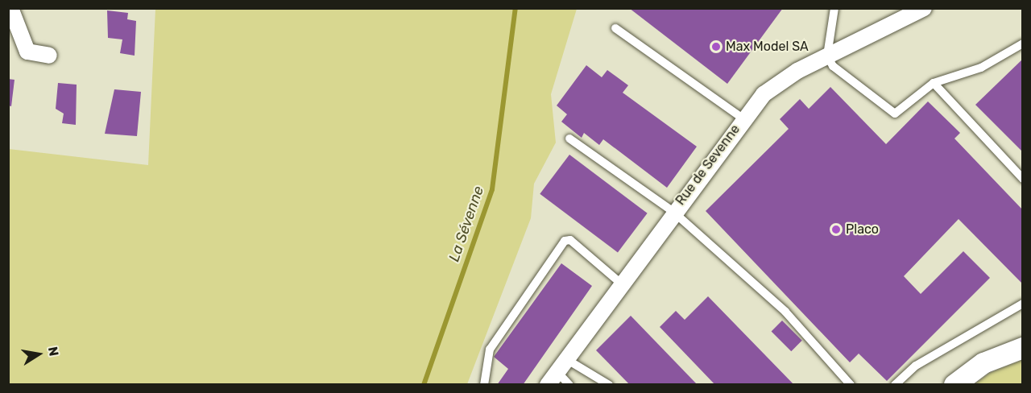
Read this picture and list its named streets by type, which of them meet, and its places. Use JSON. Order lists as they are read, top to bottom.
{
  "streets": {
    "street": ["Rue de Sevenne"]
  },
  "water": ["La Sévenne"],
  "places": ["Max Model SA", "Placo"],
  "north": "right"
}
